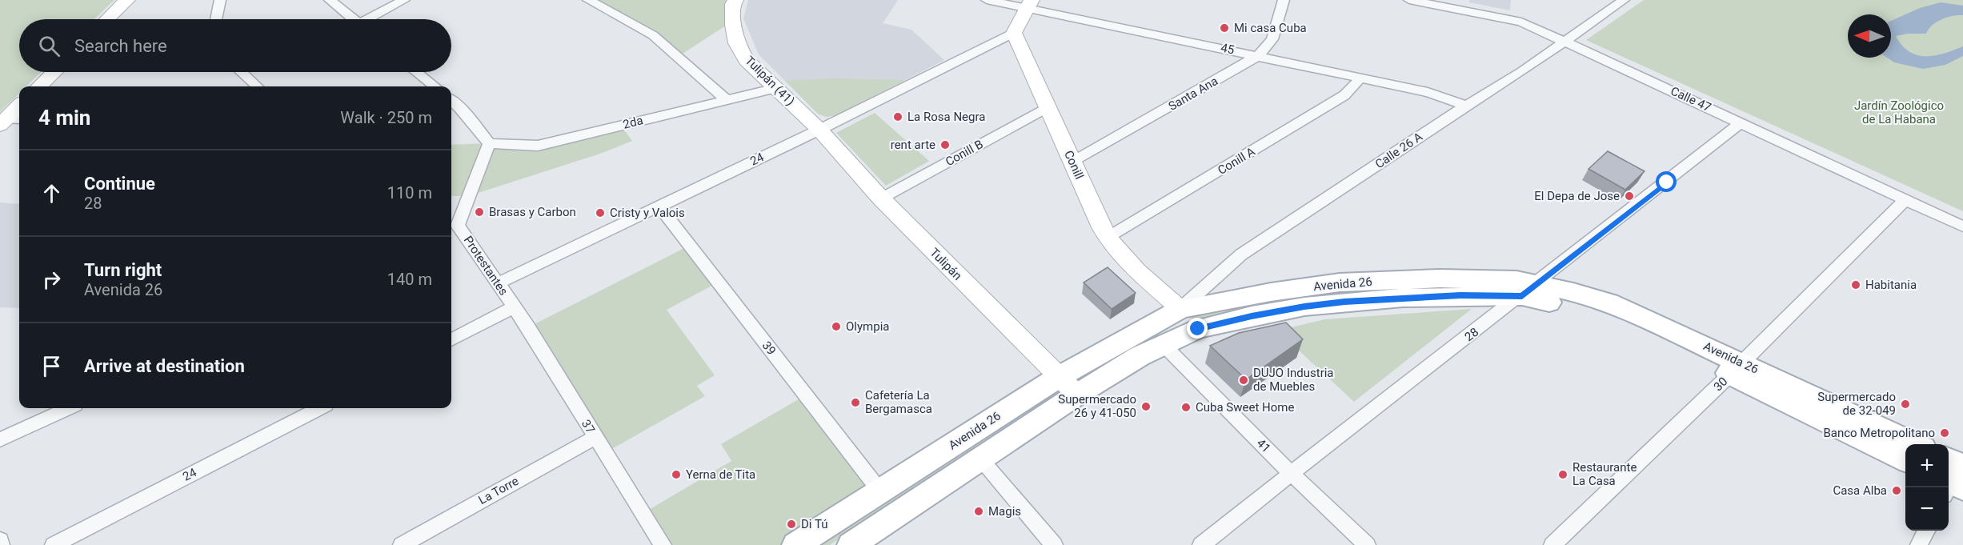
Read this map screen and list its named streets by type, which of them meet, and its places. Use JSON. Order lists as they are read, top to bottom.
{
  "streets": {
    "main road": ["Avenida 26"],
    "street": [
      "45",
      "Tulipán (41)",
      "Santa Ana",
      "Calle 47",
      "2da",
      "Calle 26 A",
      "Conill B",
      "24",
      "Conill A",
      "Conill",
      "Tulipán",
      "Protestantes",
      "28",
      "39",
      "30",
      "37",
      "41",
      "La Torre"
    ]
  },
  "crossings": [
    ["45", "Santa Ana"],
    ["45", "Calle 26 A"],
    ["45", "Conill A"],
    ["Tulipán (41)", "2da"],
    ["Tulipán (41)", "24"],
    ["Tulipán (41)", "Tulipán"],
    ["Santa Ana", "Conill"],
    ["Calle 47", "Calle 26 A"],
    ["Calle 47", "28"],
    ["Calle 47", "30"],
    ["2da", "Protestantes"],
    ["Calle 26 A", "Conill"],
    ["Calle 26 A", "Avenida 26"],
    ["Conill B", "Conill"],
    ["Conill B", "Tulipán"],
    ["24", "Conill"],
    ["24", "Tulipán"],
    ["24", "Protestantes"],
    ["24", "39"],
    ["Conill A", "Conill"],
    ["Conill", "Avenida 26"],
    ["Tulipán", "Avenida 26"],
    ["Protestantes", "37"],
    ["Avenida 26", "28"],
    ["Avenida 26", "39"],
    ["Avenida 26", "30"],
    ["Avenida 26", "41"],
    ["28", "41"],
    ["37", "La Torre"]
  ],
  "parks": ["Jardín Zoológico de La Habana"],
  "places": [
    "Mi casa Cuba",
    "La Rosa Negra",
    "rent arte",
    "El Depa de Jose",
    "Brasas y Carbon",
    "Cristy y Valois",
    "Habitania",
    "Olympia",
    "DUJO Industria de Muebles",
    "Cafetería La Bergamasca",
    "Supermercado de 32-049",
    "Supermercado 26 y 41-050",
    "Cuba Sweet Home",
    "Banco Metropolitano",
    "Yerna de Tita",
    "Restaurante La Casa",
    "Casa Alba",
    "Magis",
    "Di Tú"
  ],
  "north": "left",
  "page": {
    "search": "Search here",
    "heading": ["4 min", "Walk · 250 m"],
    "list": [
      ["Continue", "28", "110 m"],
      ["Turn right", "Avenida 26", "140 m"],
      "Arrive at destination"
    ],
    "map_buttons": ["+", "−"]
  }
}
